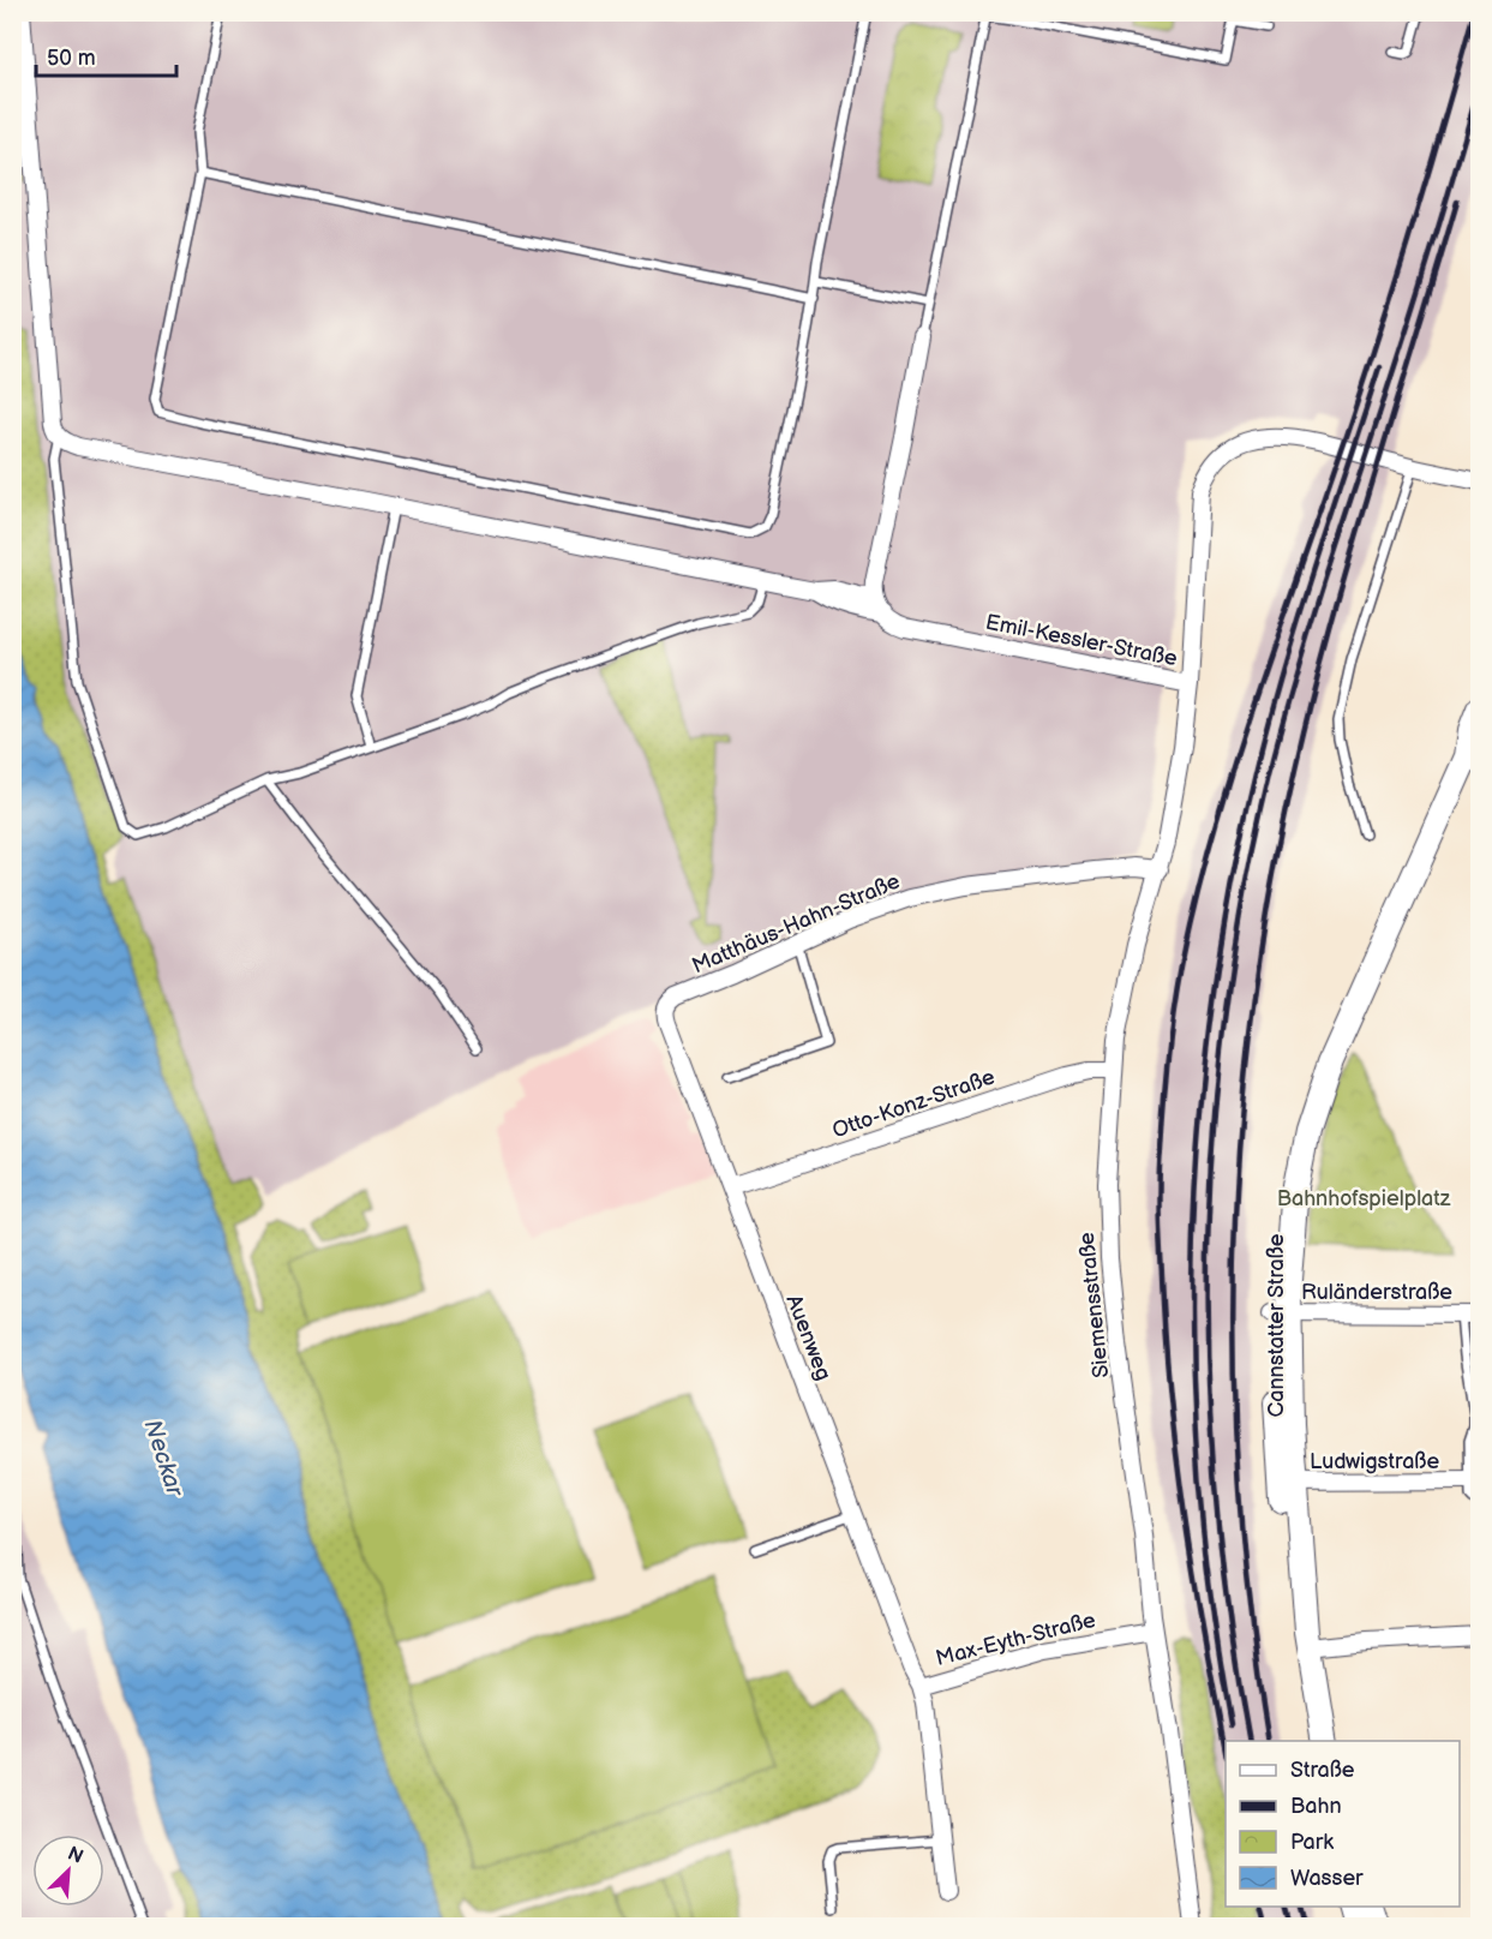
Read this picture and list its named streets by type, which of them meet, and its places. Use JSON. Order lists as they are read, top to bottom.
{
  "streets": {
    "main road": ["Cannstatter Straße"],
    "street": [
      "Emil-Kessler-Straße",
      "Matthäus-Hahn-Straße",
      "Otto-Konz-Straße",
      "Ruländerstraße",
      "Siemensstraße",
      "Auenweg",
      "Ludwigstraße",
      "Max-Eyth-Straße"
    ]
  },
  "crossings": [
    ["Emil-Kessler-Straße", "Siemensstraße"],
    ["Matthäus-Hahn-Straße", "Siemensstraße"],
    ["Matthäus-Hahn-Straße", "Auenweg"],
    ["Otto-Konz-Straße", "Siemensstraße"],
    ["Otto-Konz-Straße", "Auenweg"],
    ["Ruländerstraße", "Cannstatter Straße"],
    ["Siemensstraße", "Max-Eyth-Straße"],
    ["Cannstatter Straße", "Ludwigstraße"],
    ["Auenweg", "Max-Eyth-Straße"]
  ],
  "water": ["Neckar"],
  "parks": ["Bahnhofspielplatz"],
  "legend": [
    "Straße",
    "Bahn",
    "Park",
    "Wasser"
  ],
  "scale_bar": "50 m",
  "north": "top right"
}
